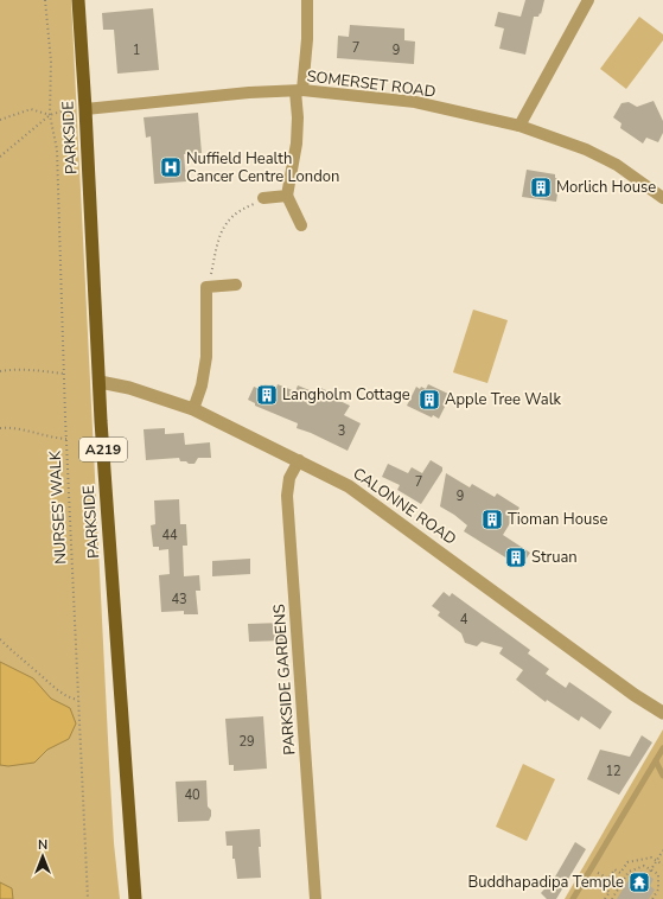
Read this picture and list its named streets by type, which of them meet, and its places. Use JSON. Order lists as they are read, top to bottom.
{
  "streets": {
    "main road": ["PARKSIDE", "A219"],
    "street": ["SOMERSET ROAD", "CALONNE ROAD", "PARKSIDE GARDENS"],
    "path": ["NURSES' WALK"]
  },
  "crossings": [
    ["SOMERSET ROAD", "PARKSIDE"],
    ["PARKSIDE", "CALONNE ROAD"],
    ["CALONNE ROAD", "PARKSIDE GARDENS"]
  ],
  "places": {
    "hospital": ["Nuffield Health Cancer Centre London"],
    "building": [
      "Morlich House",
      "Langholm Cottage",
      "Apple Tree Walk",
      "Tioman House",
      "Struan"
    ],
    "temple": ["Buddhapadipa Temple"]
  },
  "house_numbers": [
    "7",
    "1",
    "9",
    "3",
    "7",
    "9",
    "44",
    "43",
    "4",
    "29",
    "12",
    "40"
  ],
  "north": "top"
}
